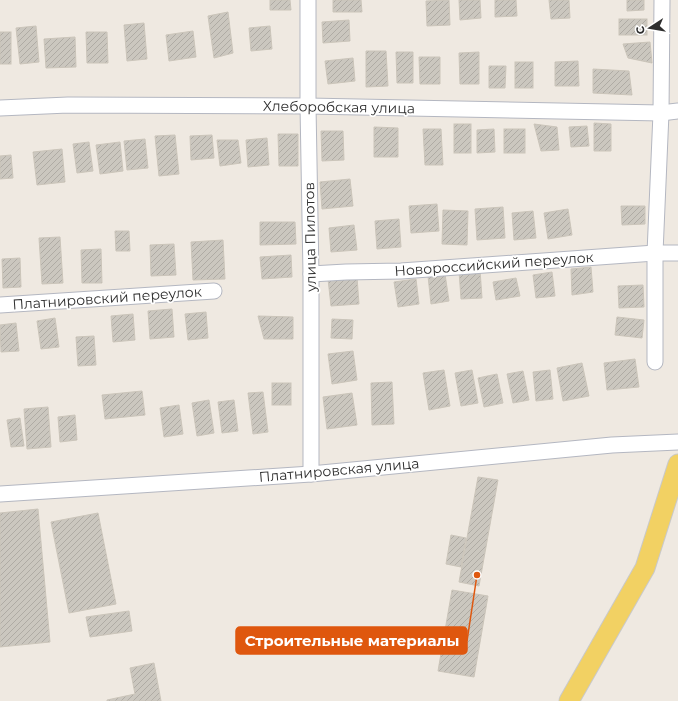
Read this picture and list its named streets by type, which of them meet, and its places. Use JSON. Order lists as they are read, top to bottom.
{
  "streets": {
    "street": [
      "Хлеборобская улица",
      "улица Пилотов",
      "Новороссийский переулок",
      "Платнировский переулок",
      "Платнировская улица"
    ]
  },
  "crossings": [
    ["Хлеборобская улица", "улица Пилотов"],
    ["улица Пилотов", "Новороссийский переулок"],
    ["улица Пилотов", "Платнировская улица"]
  ],
  "places": ["Строительные материалы"],
  "north": "left"
}
